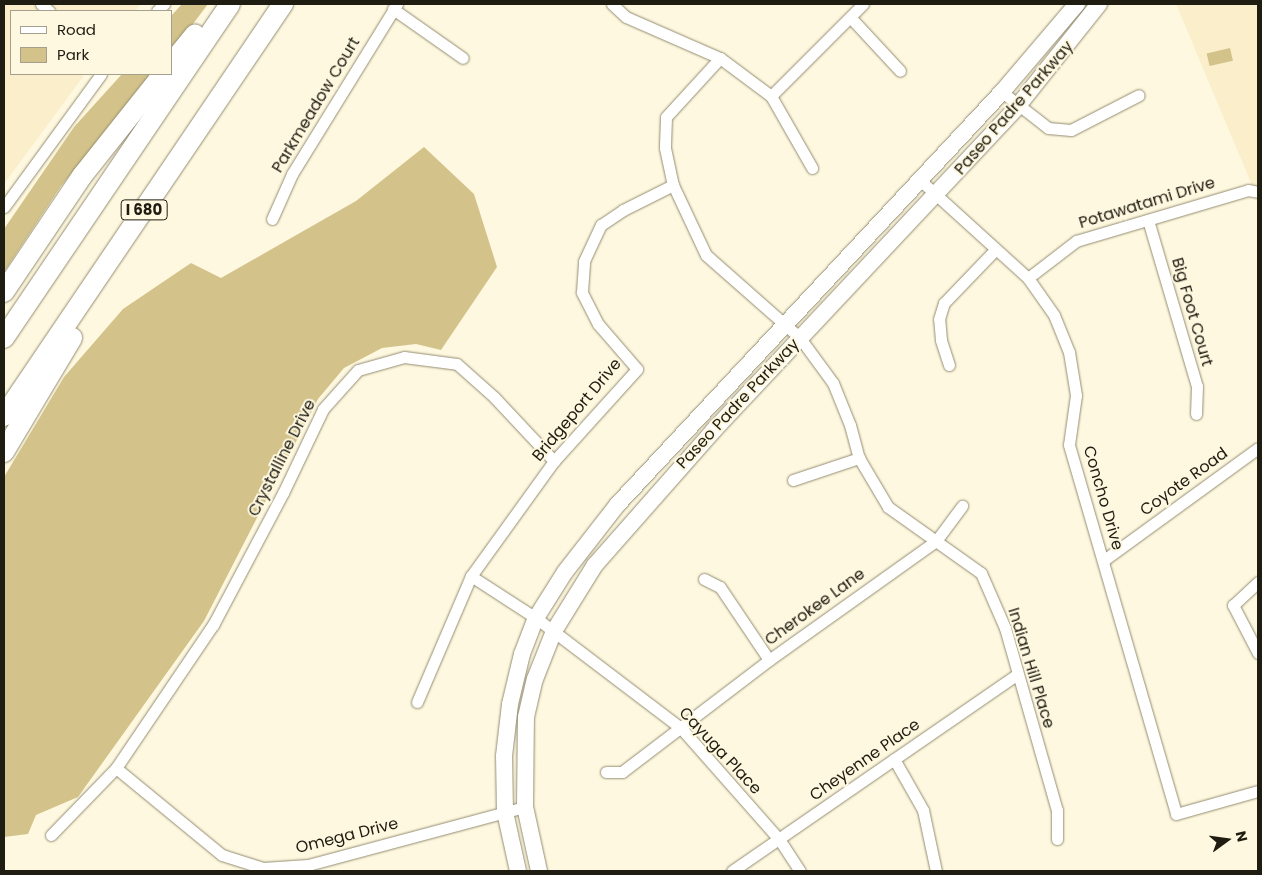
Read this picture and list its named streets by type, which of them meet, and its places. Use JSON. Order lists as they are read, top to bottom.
{
  "streets": {
    "highway": ["I 680"],
    "main road": ["Paseo Padre Parkway"],
    "street": [
      "Parkmeadow Court",
      "Potawatami Drive",
      "Big Foot Court",
      "Bridgeport Drive",
      "Crystalline Drive",
      "Coyote Road",
      "Concho Drive",
      "Cherokee Lane",
      "Indian Hill Place",
      "Cayuga Place",
      "Cheyenne Place",
      "Omega Drive"
    ]
  },
  "crossings": [
    ["Paseo Padre Parkway", "Concho Drive"],
    ["Paseo Padre Parkway", "Indian Hill Place"],
    ["Paseo Padre Parkway", "Cayuga Place"],
    ["Paseo Padre Parkway", "Omega Drive"],
    ["Potawatami Drive", "Big Foot Court"],
    ["Potawatami Drive", "Concho Drive"],
    ["Bridgeport Drive", "Crystalline Drive"],
    ["Bridgeport Drive", "Indian Hill Place"],
    ["Bridgeport Drive", "Cayuga Place"],
    ["Crystalline Drive", "Omega Drive"],
    ["Coyote Road", "Concho Drive"],
    ["Cherokee Lane", "Indian Hill Place"],
    ["Cherokee Lane", "Cayuga Place"],
    ["Indian Hill Place", "Cheyenne Place"],
    ["Cayuga Place", "Cheyenne Place"]
  ],
  "legend": ["Road", "Park"],
  "north": "right"
}
